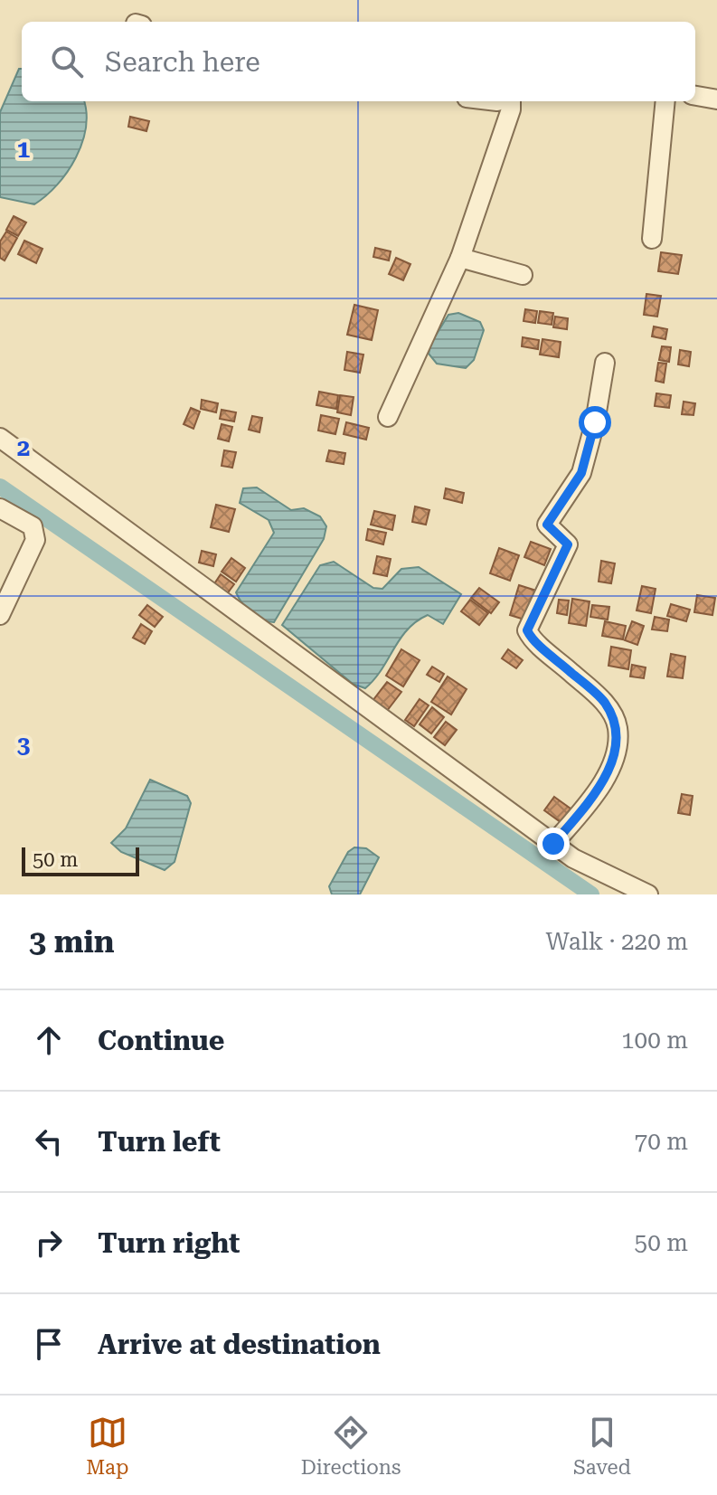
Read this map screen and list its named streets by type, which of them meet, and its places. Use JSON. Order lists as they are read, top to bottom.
{
  "scale_bar": "50 m",
  "page": {
    "search": "Search here",
    "scale": "50 m",
    "heading": ["3 min", "Walk · 220 m"],
    "list": [
      ["Continue", "100 m"],
      ["Turn left", "70 m"],
      ["Turn right", "50 m"],
      "Arrive at destination"
    ],
    "nav": ["Map", "Directions", "Saved"]
  },
  "grid": {
    "rows": ["1", "2", "3"]
  }
}
